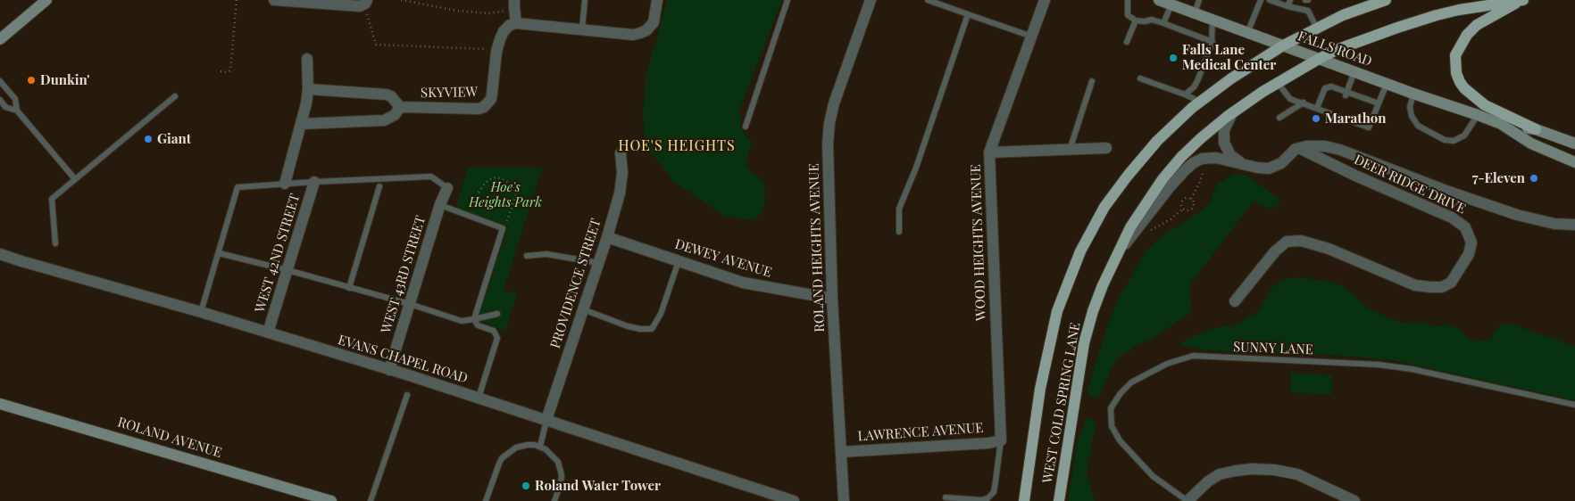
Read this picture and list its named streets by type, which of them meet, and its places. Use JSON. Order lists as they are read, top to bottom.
{
  "streets": {
    "main road": ["FALLS ROAD", "WEST COLD SPRING LANE", "ROLAND AVENUE"],
    "street": [
      "SKYVIEW",
      "DEER RIDGE DRIVE",
      "WOOD HEIGHTS AVENUE",
      "ROLAND HEIGHTS AVENUE",
      "WEST 42ND STREET",
      "DEWEY AVENUE",
      "WEST 43RD STREET",
      "PROVIDENCE STREET",
      "EVANS CHAPEL ROAD",
      "LAWRENCE AVENUE"
    ],
    "lane": ["SUNNY LANE"]
  },
  "crossings": [
    ["FALLS ROAD", "WEST COLD SPRING LANE"],
    ["WOOD HEIGHTS AVENUE", "LAWRENCE AVENUE"],
    ["ROLAND HEIGHTS AVENUE", "DEWEY AVENUE"],
    ["ROLAND HEIGHTS AVENUE", "LAWRENCE AVENUE"],
    ["WEST 42ND STREET", "EVANS CHAPEL ROAD"],
    ["DEWEY AVENUE", "PROVIDENCE STREET"],
    ["WEST 43RD STREET", "EVANS CHAPEL ROAD"],
    ["PROVIDENCE STREET", "EVANS CHAPEL ROAD"]
  ],
  "districts": ["HOE'S HEIGHTS"],
  "parks": ["Hoe's Heights Park"],
  "places": [
    "Falls Lane Medical Center",
    "Dunkin'",
    "Marathon",
    "Giant",
    "7-Eleven",
    "Roland Water Tower"
  ]
}
